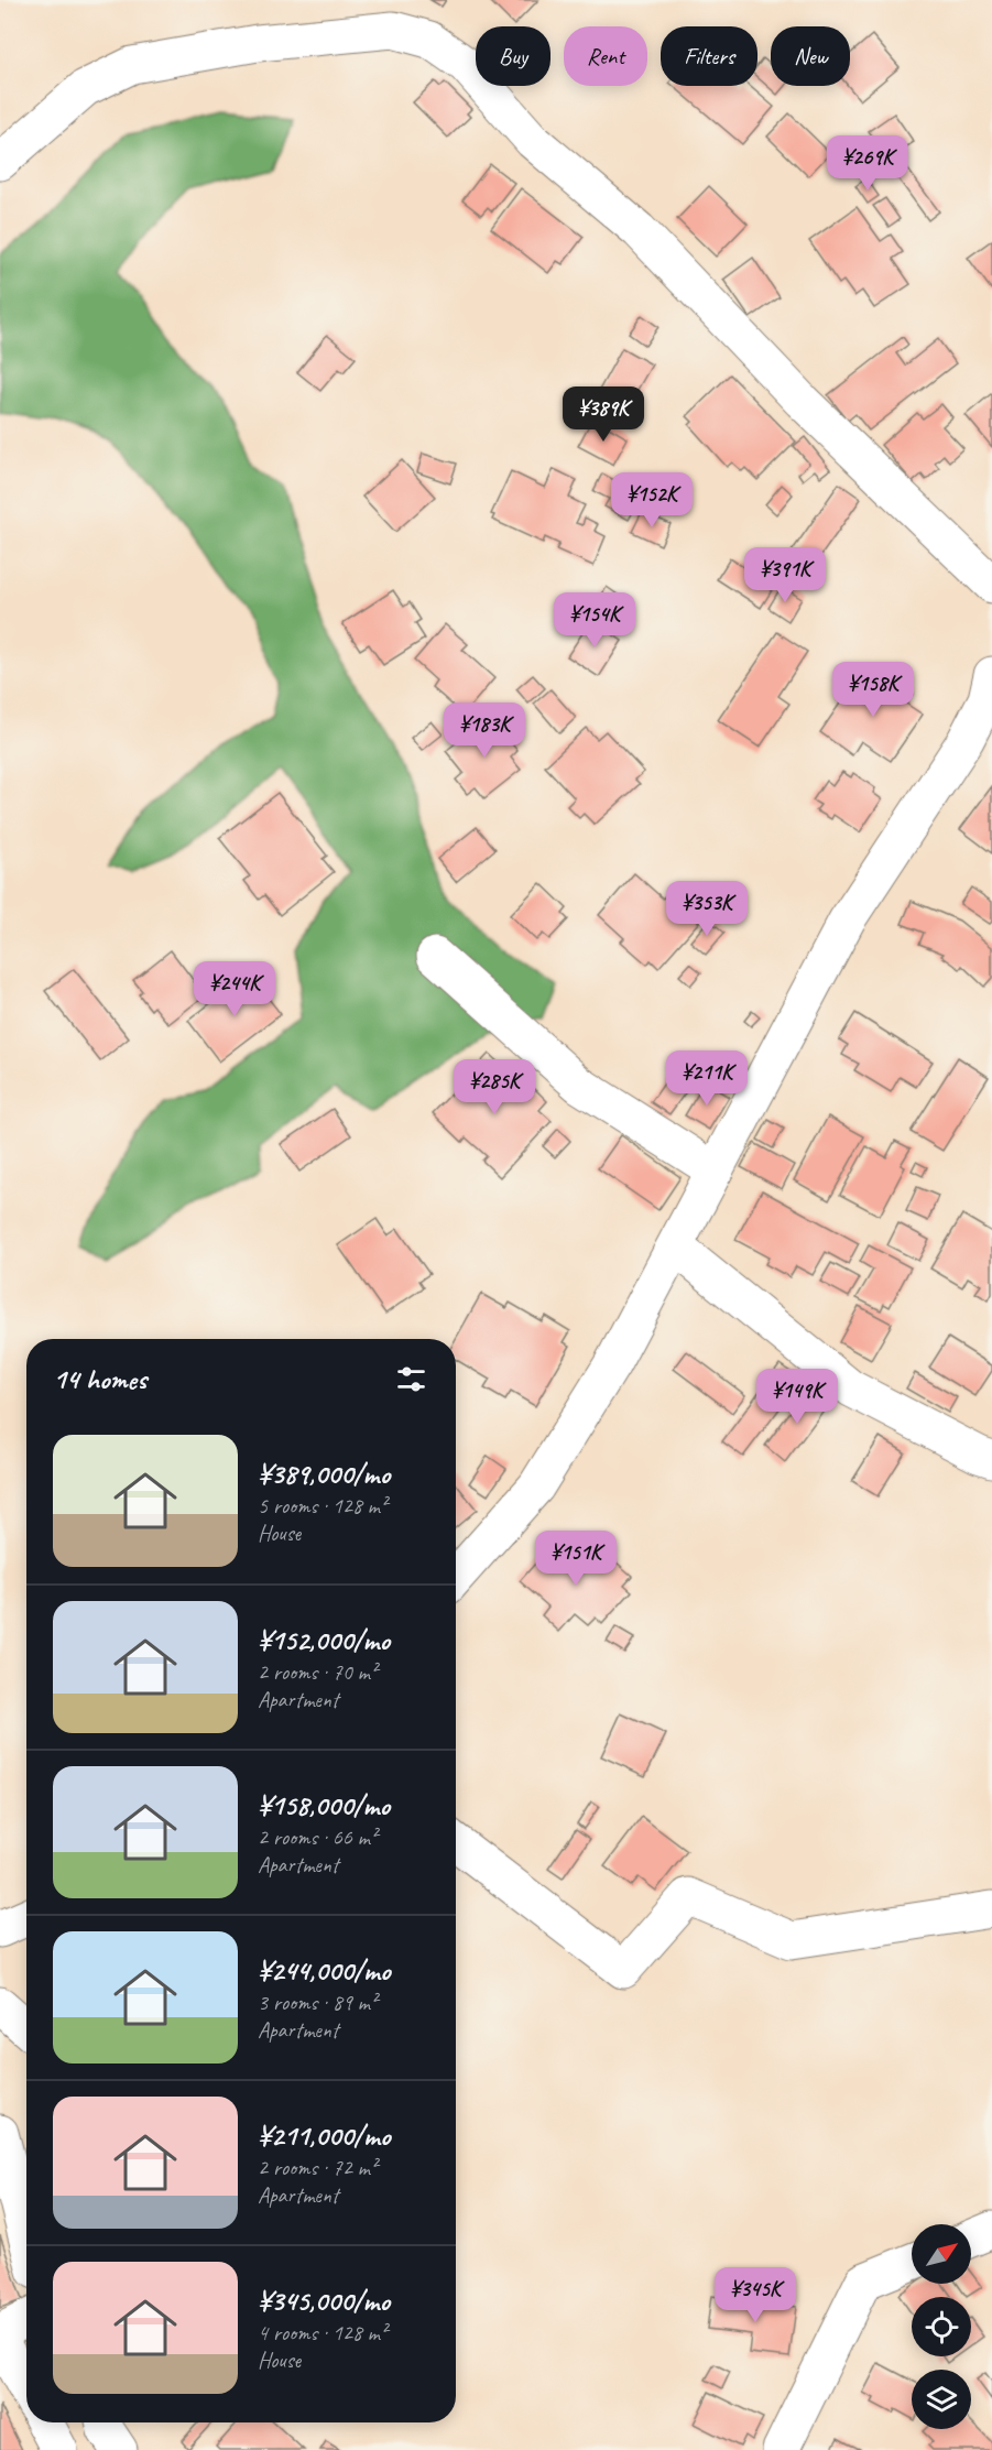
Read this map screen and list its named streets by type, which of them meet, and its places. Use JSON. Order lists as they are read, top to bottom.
{
  "north": "top right",
  "page": {
    "chip": [
      "Buy",
      "Rent",
      "Filters",
      "New"
    ],
    "price": [
      "¥269K",
      "¥389K",
      "¥152K",
      "¥391K",
      "¥154K",
      "¥158K",
      "¥183K",
      "¥353K",
      "¥244K",
      "¥211K",
      "¥285K",
      "¥149K",
      "¥151K",
      "¥345K"
    ],
    "heading": "14 homes",
    "list": [
      {
        "name": "¥389,000/mo",
        "note": "5 rooms · 128 m² · House"
      },
      {
        "name": "¥152,000/mo",
        "note": "2 rooms · 70 m² · Apartment"
      },
      {
        "name": "¥158,000/mo",
        "note": "2 rooms · 66 m² · Apartment"
      },
      {
        "name": "¥244,000/mo",
        "note": "3 rooms · 89 m² · Apartment"
      },
      {
        "name": "¥211,000/mo",
        "note": "2 rooms · 72 m² · Apartment"
      },
      {
        "name": "¥345,000/mo",
        "note": "4 rooms · 128 m² · House"
      }
    ]
  }
}
